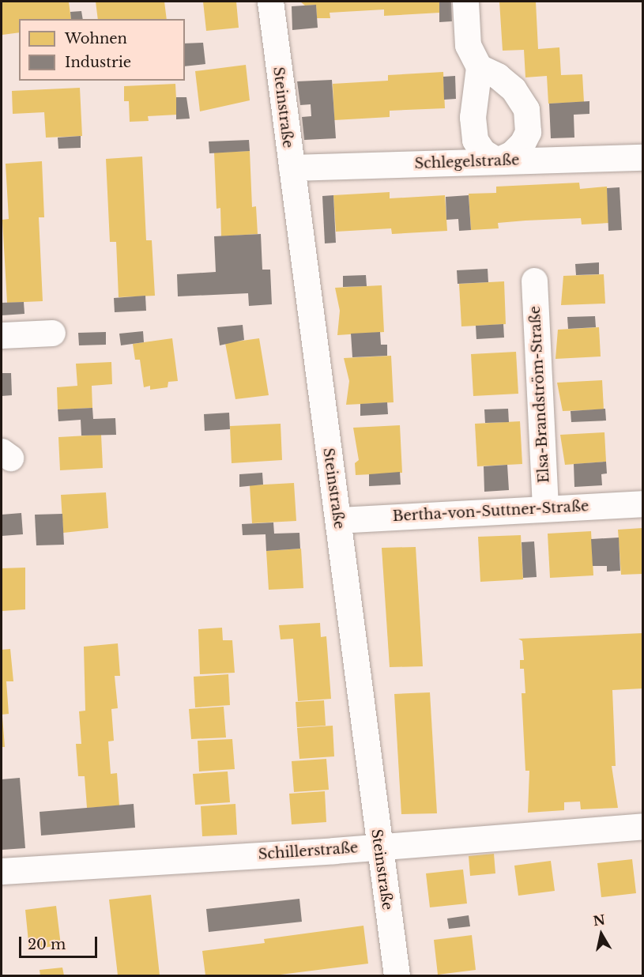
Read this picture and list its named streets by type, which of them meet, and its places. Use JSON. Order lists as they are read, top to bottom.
{
  "streets": {
    "street": [
      "Steinstraße",
      "Schlegelstraße",
      "Elsa-Brandström-Straße",
      "Bertha-von-Suttner-Straße",
      "Schillerstraße"
    ]
  },
  "crossings": [
    ["Steinstraße", "Schlegelstraße"],
    ["Steinstraße", "Bertha-von-Suttner-Straße"],
    ["Steinstraße", "Schillerstraße"],
    ["Elsa-Brandström-Straße", "Bertha-von-Suttner-Straße"]
  ],
  "legend": ["Wohnen", "Industrie"],
  "scale_bar": "20 m",
  "north": "top"
}
